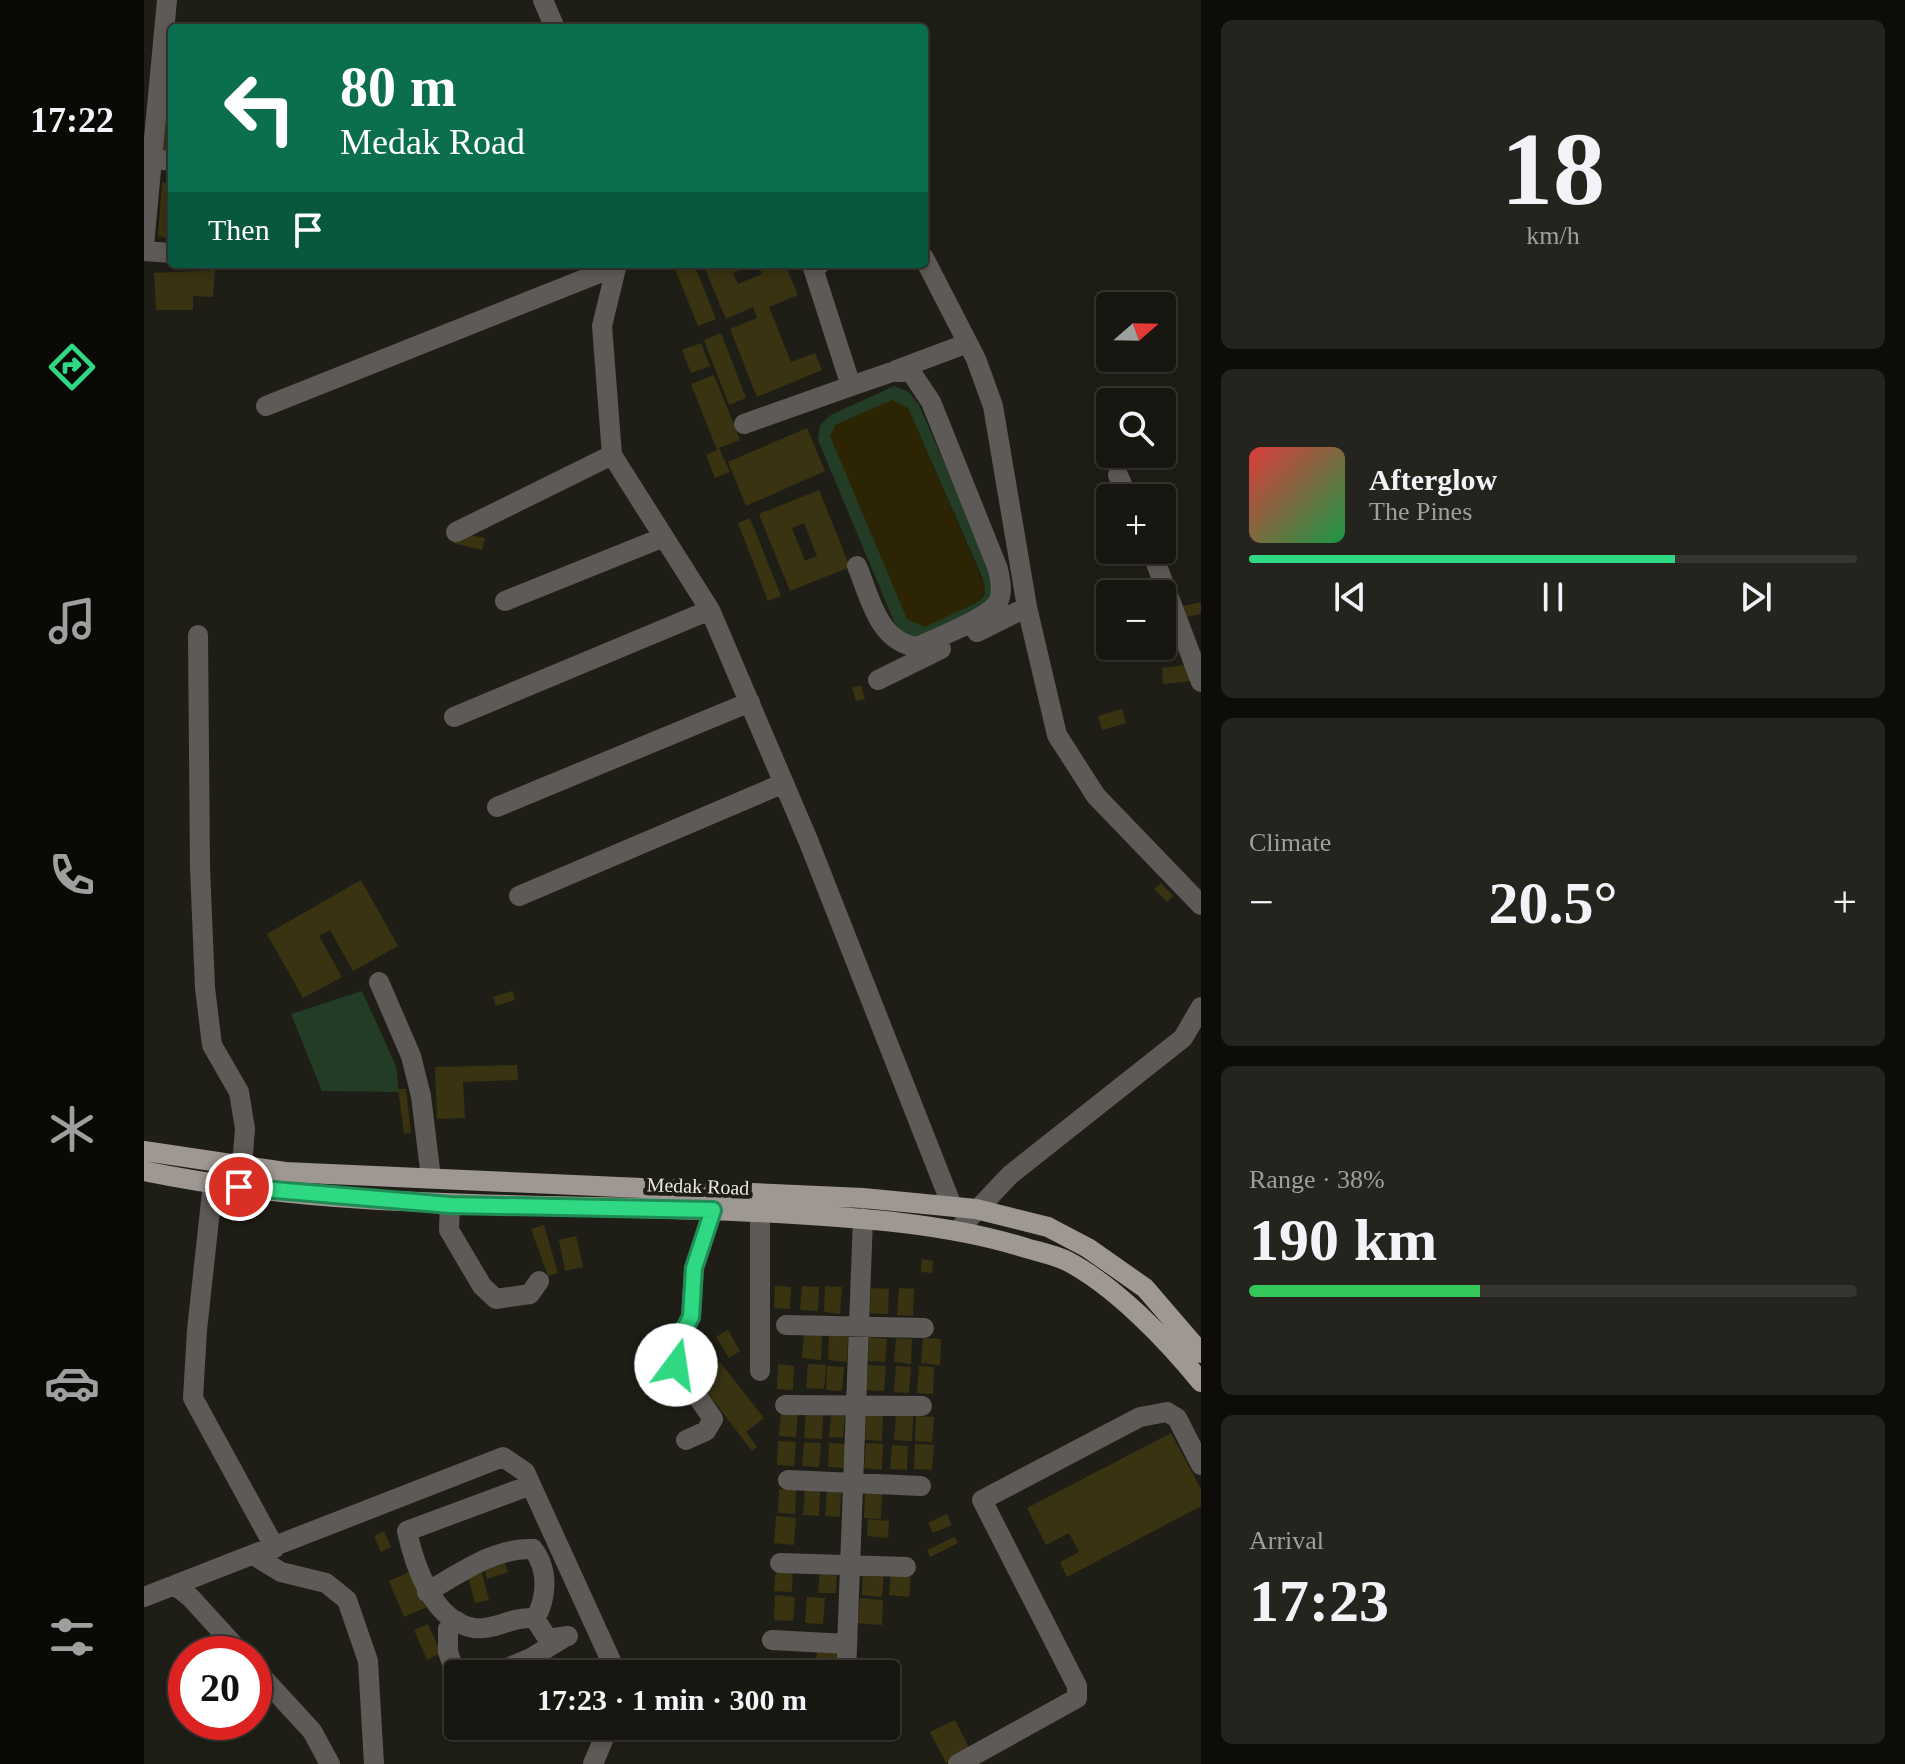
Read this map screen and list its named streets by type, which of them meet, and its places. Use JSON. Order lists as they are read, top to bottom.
{
  "streets": {
    "main road": ["Medak Road"]
  },
  "north": "right",
  "page": {
    "tabs": "17:22",
    "tile": [
      ["18", "km/h"],
      "Climate",
      ["Range · 38%", "190 km"],
      ["Arrival", "17:23"]
    ],
    "turn": ["80 m", "Medak Road"],
    "then": "Then",
    "map_buttons": ["+", "−"],
    "song": ["Afterglow", "The Pines"],
    "heat": ["−", "20.5°", "+"],
    "limit": "20",
    "trip": "17:23 · 1 min · 300 m"
  }
}
